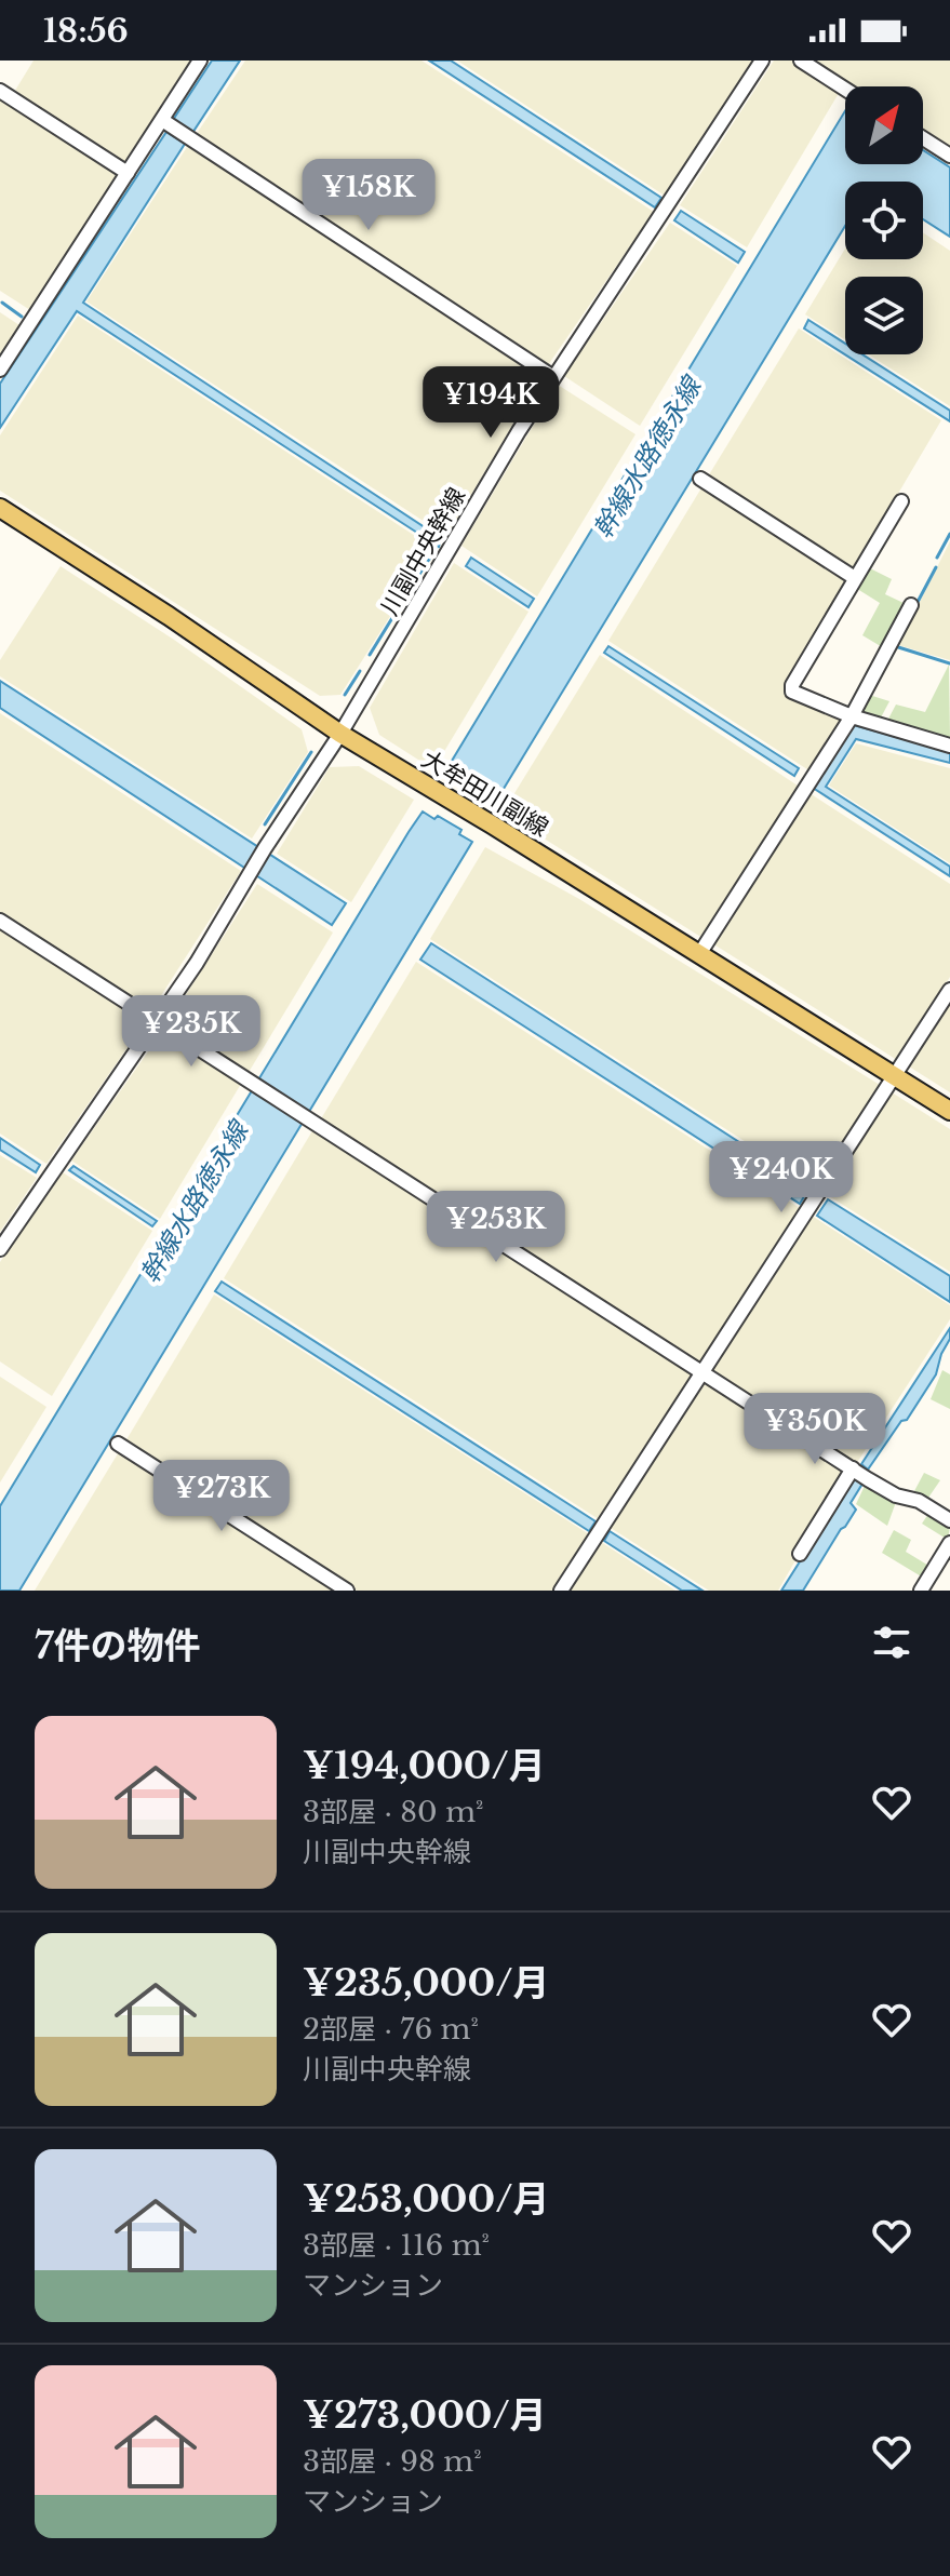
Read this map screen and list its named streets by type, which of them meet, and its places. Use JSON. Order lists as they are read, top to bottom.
{
  "streets": {
    "main road": ["大牟田川副線"],
    "street": ["川副中央幹線"]
  },
  "crossings": [
    ["川副中央幹線", "大牟田川副線"]
  ],
  "water": ["幹線水路徳永線"],
  "north": "top right",
  "page": {
    "status": "18:56",
    "price": [
      "¥158K",
      "¥194K",
      "¥235K",
      "¥240K",
      "¥253K",
      "¥350K",
      "¥273K"
    ],
    "heading": "7件の物件",
    "list": [
      {
        "name": "¥194,000/月",
        "note": "3部屋 · 80 m² · 川副中央幹線"
      },
      {
        "name": "¥235,000/月",
        "note": "2部屋 · 76 m² · 川副中央幹線"
      },
      {
        "name": "¥253,000/月",
        "note": "3部屋 · 116 m² · マンション"
      },
      {
        "name": "¥273,000/月",
        "note": "3部屋 · 98 m² · マンション"
      }
    ]
  }
}
